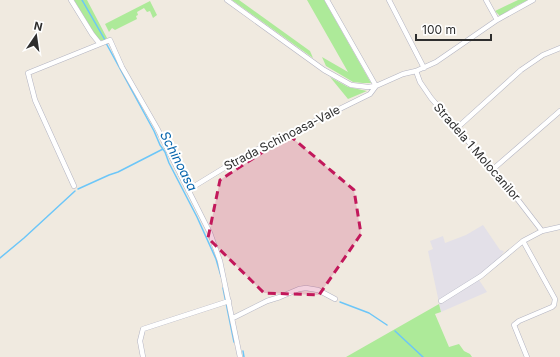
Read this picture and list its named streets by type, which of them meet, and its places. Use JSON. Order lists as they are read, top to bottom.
{
  "streets": {
    "street": ["Strada Schinoasa-Vale", "Stradela 1 Molocanilor"]
  },
  "water": ["Schinoasa"],
  "scale_bar": "100 m",
  "north": "top"
}
